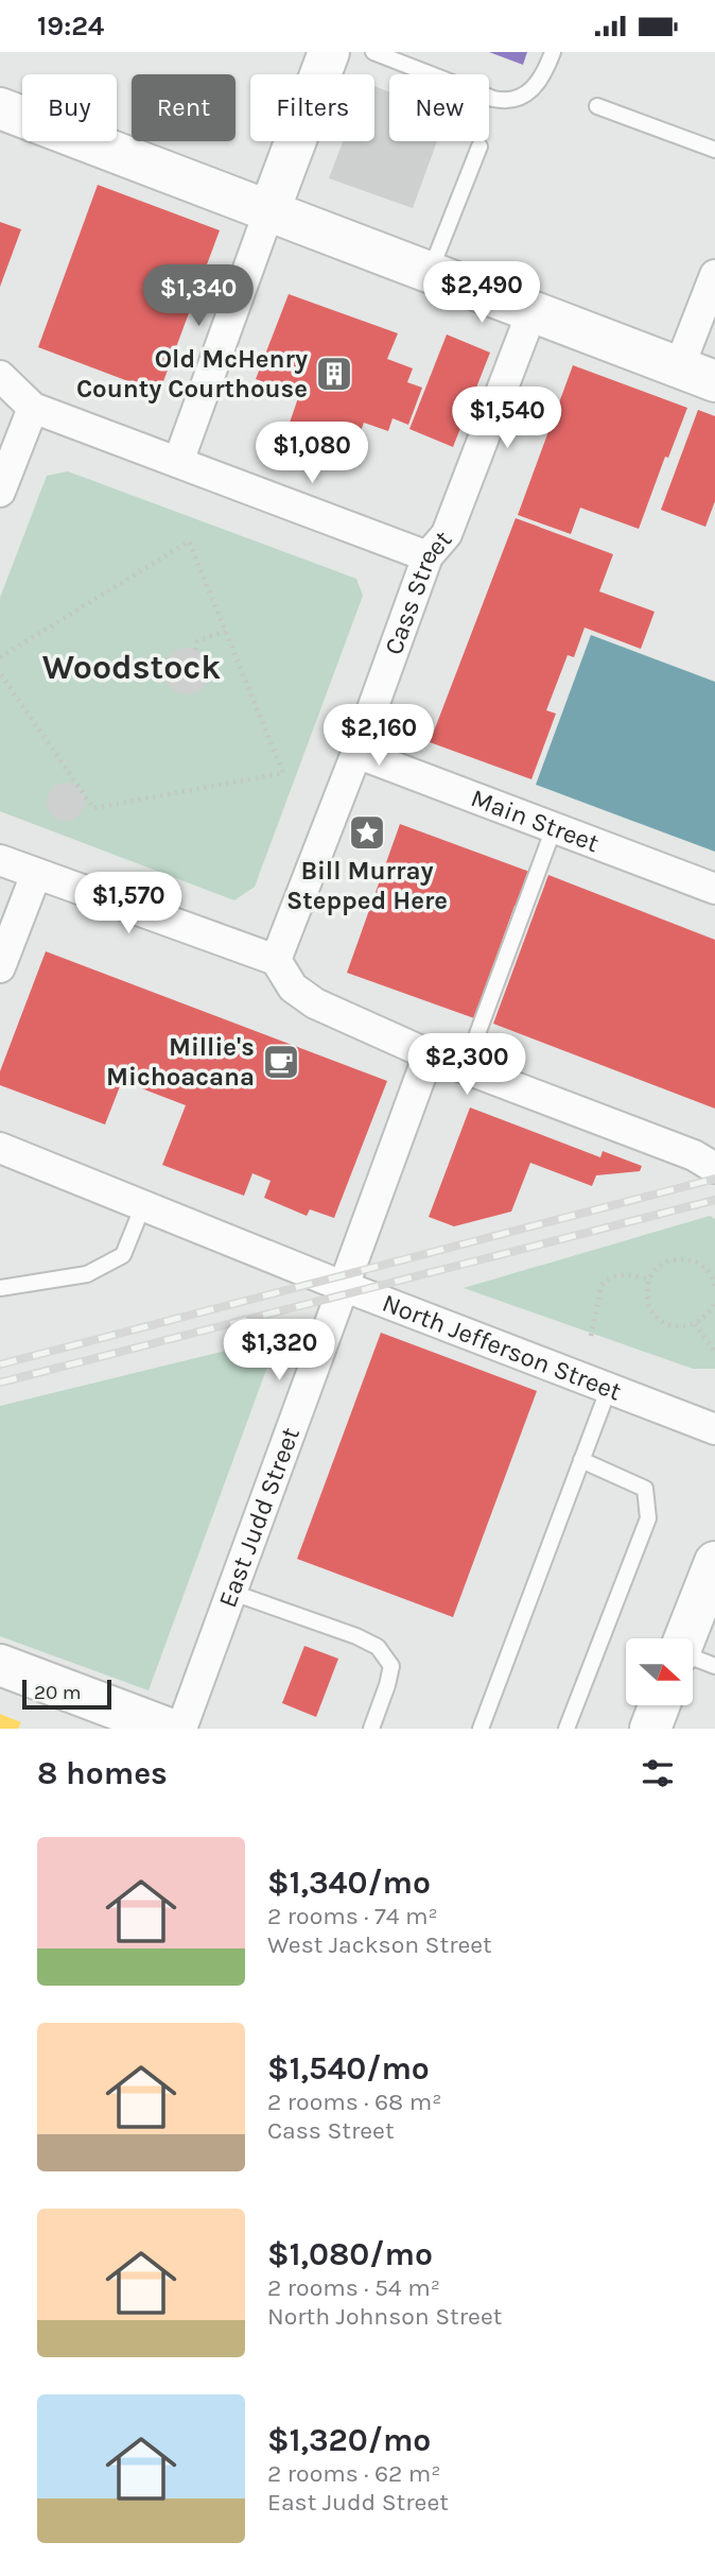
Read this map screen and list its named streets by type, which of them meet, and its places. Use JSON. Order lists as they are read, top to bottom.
{
  "streets": {
    "street": [
      "Cass Street",
      "Main Street",
      "North Jefferson Street",
      "East Judd Street"
    ]
  },
  "crossings": [
    ["Cass Street", "Main Street"],
    ["North Jefferson Street", "East Judd Street"]
  ],
  "districts": ["Woodstock"],
  "places": {
    "building": ["Old McHenry County Courthouse"],
    "place": ["Bill Murray Stepped Here"],
    "cafe": ["Millie's Michoacana"]
  },
  "scale_bar": "20 m",
  "north": "right",
  "page": {
    "status": "19:24",
    "chip": [
      "Buy",
      "Rent",
      "Filters",
      "New"
    ],
    "price": [
      "$2,490",
      "$1,340",
      "$1,540",
      "$1,080",
      "$2,160",
      "$1,570",
      "$2,300",
      "$1,320"
    ],
    "scale": "20 m",
    "heading": "8 homes",
    "list": [
      {
        "name": "$1,340/mo",
        "note": "2 rooms · 74 m² · West Jackson Street"
      },
      {
        "name": "$1,540/mo",
        "note": "2 rooms · 68 m² · Cass Street"
      },
      {
        "name": "$1,080/mo",
        "note": "2 rooms · 54 m² · North Johnson Street"
      },
      {
        "name": "$1,320/mo",
        "note": "2 rooms · 62 m² · East Judd Street"
      }
    ]
  }
}
